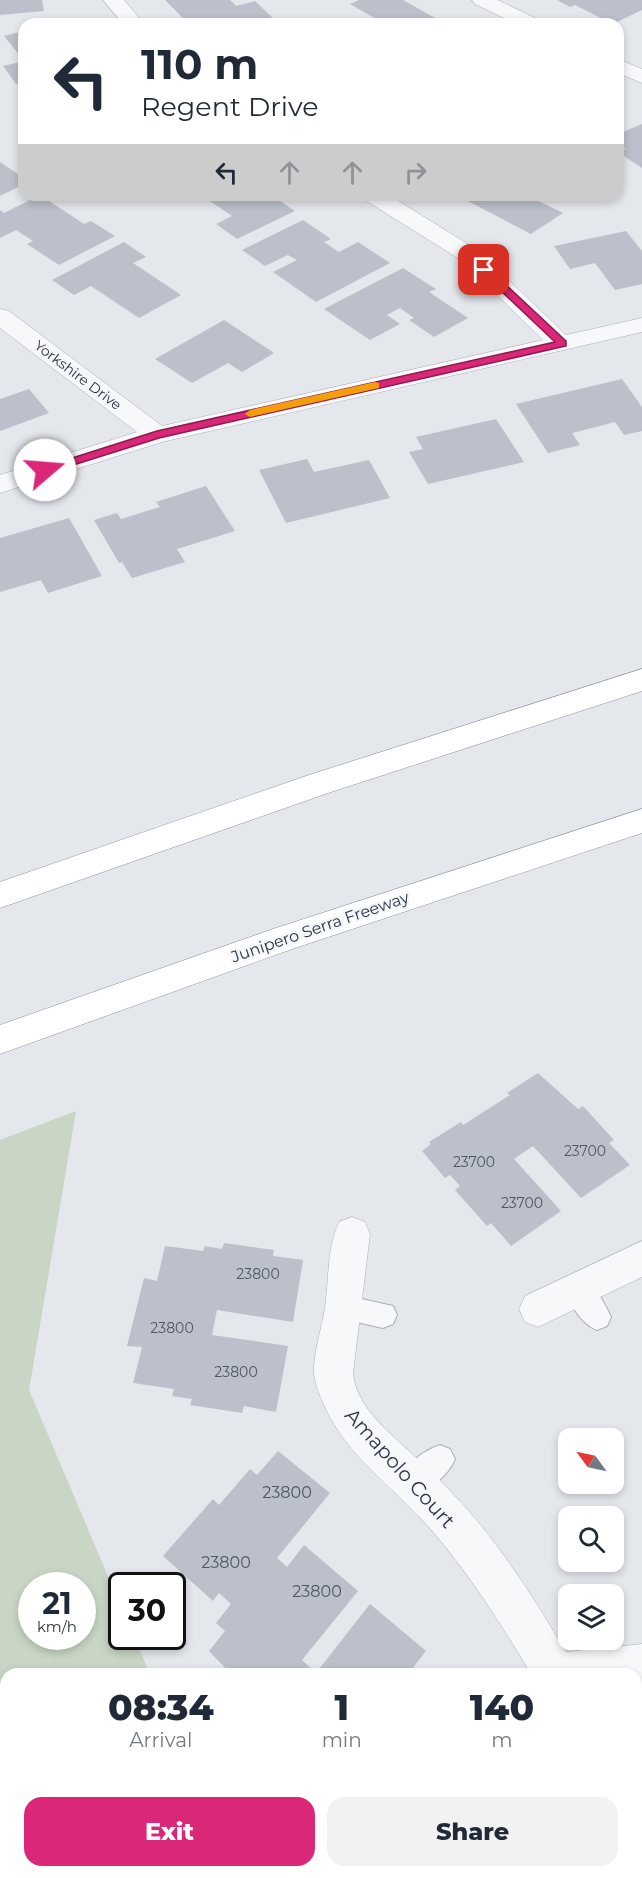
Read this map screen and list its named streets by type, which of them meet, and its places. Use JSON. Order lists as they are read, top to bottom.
{
  "streets": {
    "highway": ["Junipero Serra Freeway"],
    "street": ["Yorkshire Drive", "Amapolo Court"]
  },
  "house_numbers": [
    "23700",
    "23700",
    "23700",
    "23800",
    "23800",
    "23800",
    "23800",
    "23800",
    "23800"
  ],
  "north": "top left",
  "page": {
    "turn": ["110 m", "Regent Drive"],
    "speed": "21 km/h",
    "limit": "30",
    "eta": [
      "08:34",
      "Arrival",
      "1",
      "min",
      "140",
      "m"
    ],
    "buttons": ["Exit", "Share"]
  }
}
